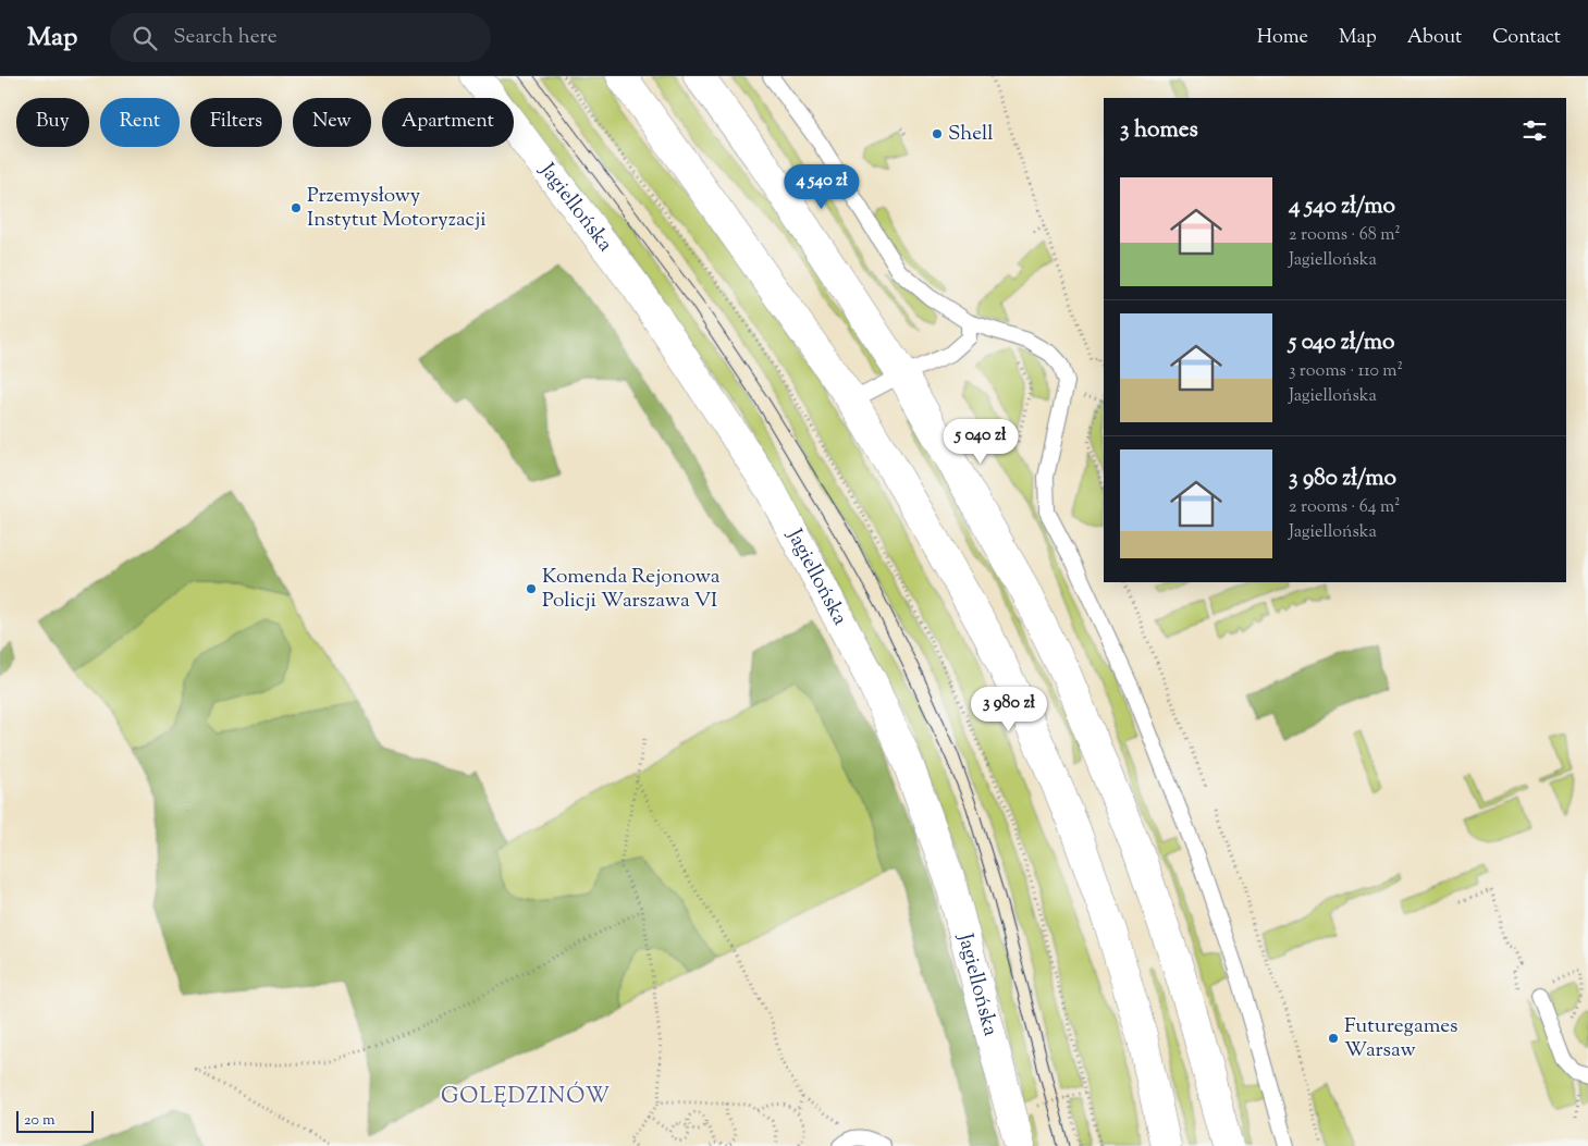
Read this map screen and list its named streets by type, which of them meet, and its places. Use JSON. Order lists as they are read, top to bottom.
{
  "streets": {
    "main road": ["Jagiellońska"]
  },
  "districts": ["GOLĘDZINÓW"],
  "places": [
    "Shell",
    "Przemysłowy Instytut Motoryzacji",
    "Komenda Rejonowa Policji Warszawa VI",
    "Futuregames Warsaw"
  ],
  "scale_bar": "20 m",
  "page": {
    "header": "Map",
    "search": "Search here",
    "nav": [
      "Home",
      "Map",
      "About",
      "Contact"
    ],
    "chip": [
      "Buy",
      "Rent",
      "Filters",
      "New",
      "Apartment"
    ],
    "heading": "3 homes",
    "list": [
      {
        "name": "4 540 zł/mo",
        "note": "2 rooms · 68 m² · Jagiellońska"
      },
      {
        "name": "5 040 zł/mo",
        "note": "3 rooms · 110 m² · Jagiellońska"
      },
      {
        "name": "3 980 zł/mo",
        "note": "2 rooms · 64 m² · Jagiellońska"
      }
    ],
    "price": ["4 540 zł", "5 040 zł", "3 980 zł"],
    "scale": "20 m"
  }
}
